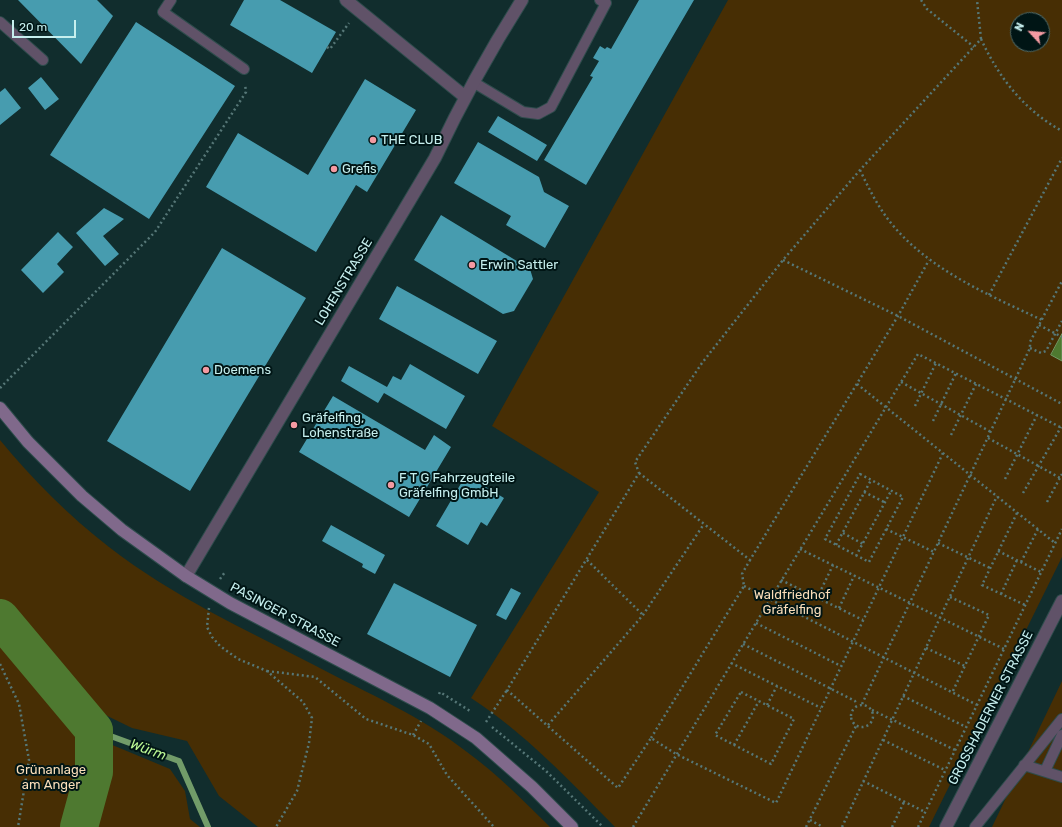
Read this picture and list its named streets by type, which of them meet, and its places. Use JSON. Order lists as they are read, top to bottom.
{
  "streets": {
    "main road": ["PASINGER STRASSE"],
    "street": ["LOHENSTRASSE", "GROSSHADERNER STRASSE"]
  },
  "crossings": [
    ["LOHENSTRASSE", "PASINGER STRASSE"]
  ],
  "water": ["Würm"],
  "parks": ["Waldfriedhof Gräfelfing", "Grünanlage am Anger"],
  "places": [
    "THE CLUB",
    "Grefis",
    "Erwin Sattler",
    "Doemens",
    "Gräfelfing, Lohenstraße",
    "F T G Fahrzeugteile Gräfelfing GmbH"
  ],
  "scale_bar": "20 m",
  "north": "top left"
}
